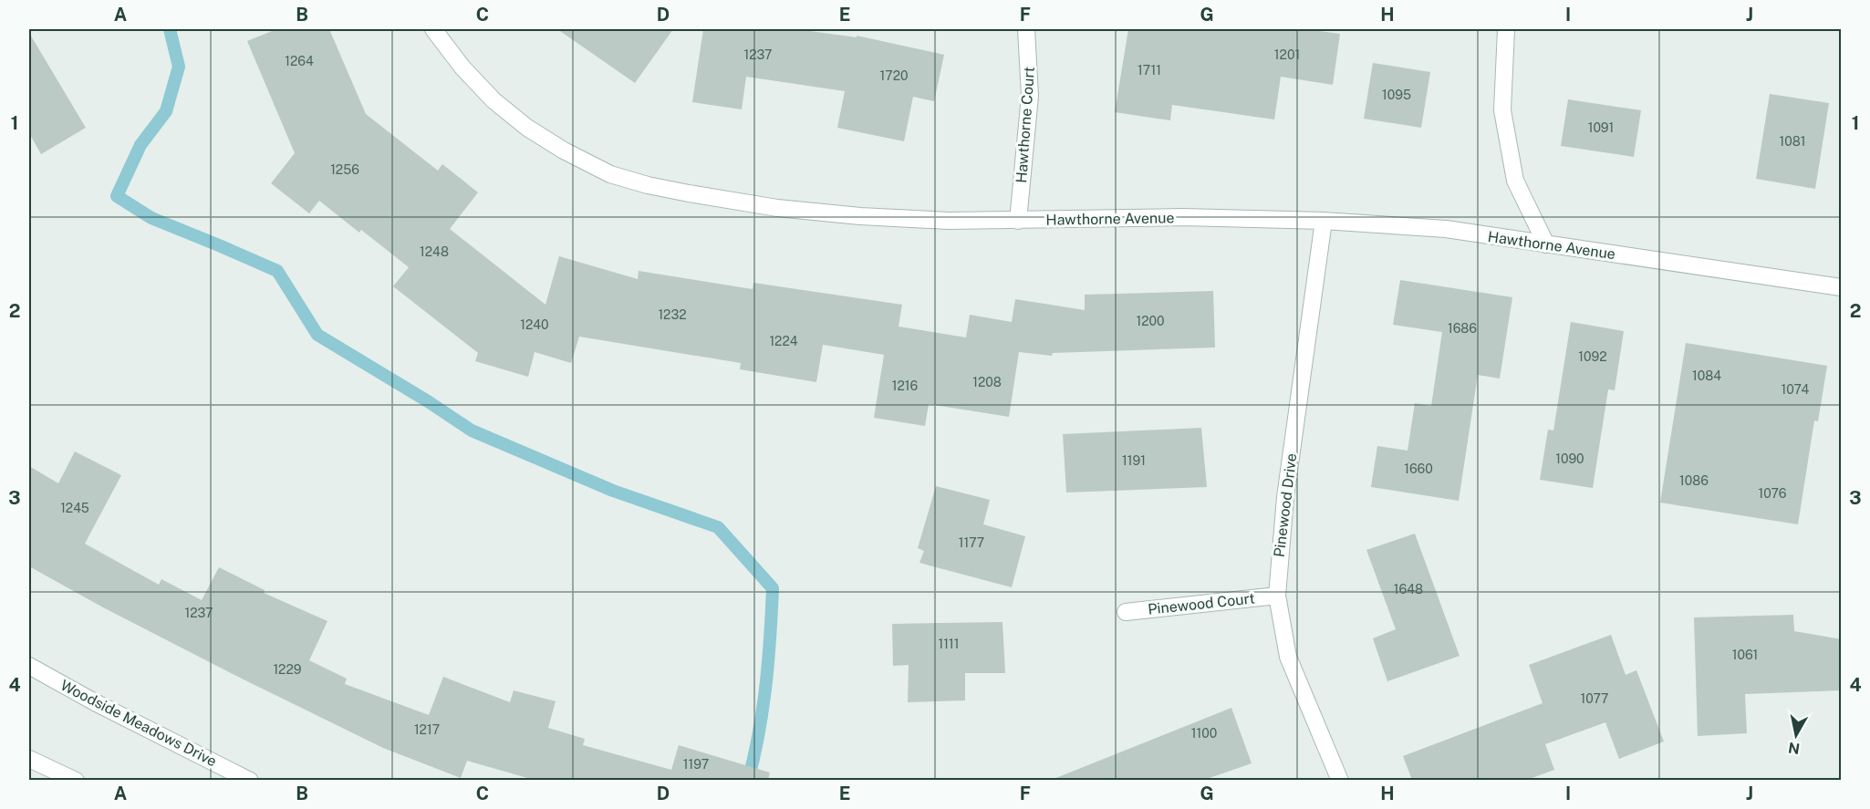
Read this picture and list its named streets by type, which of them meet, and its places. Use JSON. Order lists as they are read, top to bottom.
{
  "streets": {
    "street": [
      "Hawthorne Court",
      "Hawthorne Avenue",
      "Pinewood Drive",
      "Pinewood Court",
      "Woodside Meadows Drive"
    ]
  },
  "crossings": [
    ["Hawthorne Court", "Hawthorne Avenue"],
    ["Hawthorne Avenue", "Pinewood Drive"],
    ["Pinewood Drive", "Pinewood Court"]
  ],
  "house_numbers": [
    "1237",
    "1201",
    "1264",
    "1711",
    "1720",
    "1095",
    "1091",
    "1081",
    "1256",
    "1248",
    "1232",
    "1200",
    "1240",
    "1686",
    "1224",
    "1092",
    "1084",
    "1208",
    "1216",
    "1074",
    "1090",
    "1191",
    "1660",
    "1086",
    "1076",
    "1245",
    "1177",
    "1648",
    "1237",
    "1111",
    "1061",
    "1229",
    "1077",
    "1217",
    "1100",
    "1197"
  ],
  "north": "bottom",
  "grid": {
    "columns": [
      "A",
      "B",
      "C",
      "D",
      "E",
      "F",
      "G",
      "H",
      "I",
      "J"
    ],
    "rows": [
      "1",
      "2",
      "3",
      "4"
    ]
  }
}
